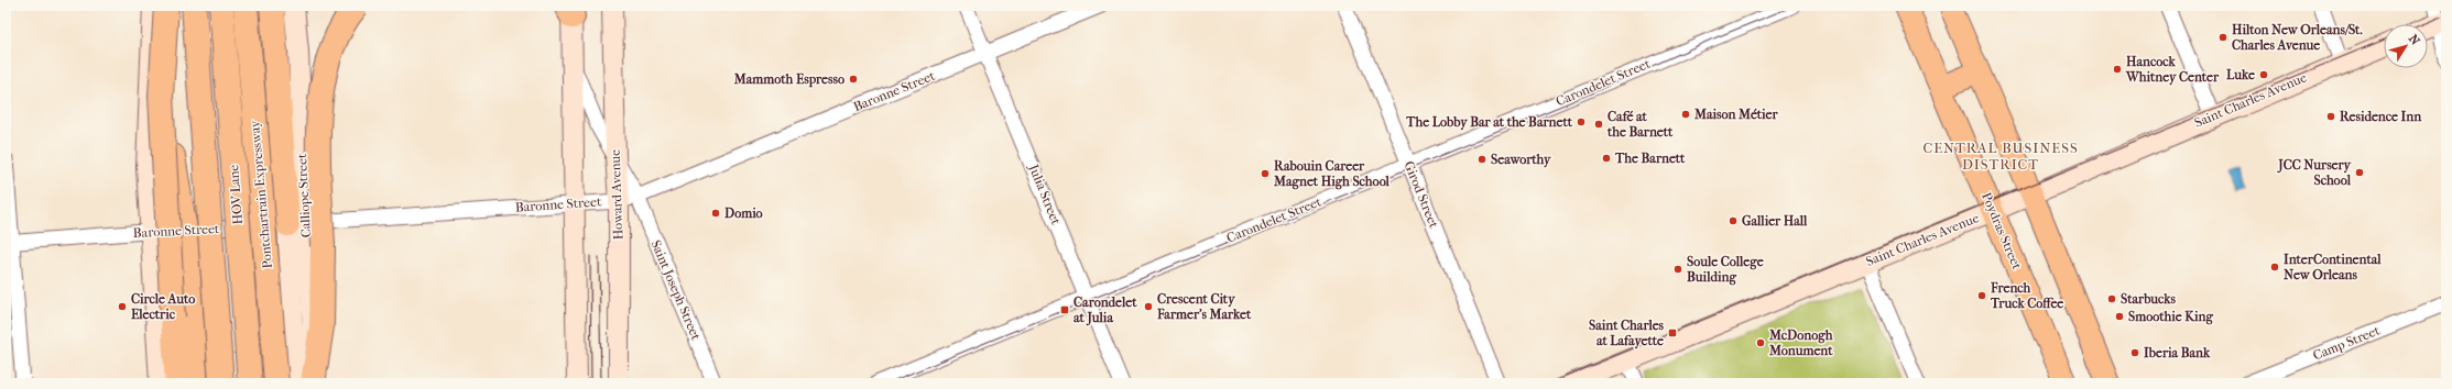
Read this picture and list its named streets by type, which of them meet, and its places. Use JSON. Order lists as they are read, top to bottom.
{
  "streets": {
    "highway": ["HOV Lane", "Pontchartrain Expressway"],
    "main road": ["Poydras Street"],
    "street": [
      "Carondelet Street",
      "Baronne Street",
      "Saint Charles Avenue",
      "Howard Avenue",
      "Julia Street",
      "Girod Street",
      "Calliope Street",
      "Saint Joseph Street",
      "Camp Street"
    ]
  },
  "crossings": [
    ["Carondelet Street", "Julia Street"],
    ["Carondelet Street", "Girod Street"],
    ["Baronne Street", "Howard Avenue"],
    ["Baronne Street", "Julia Street"],
    ["Baronne Street", "Calliope Street"],
    ["Baronne Street", "Saint Joseph Street"],
    ["Saint Charles Avenue", "Poydras Street"],
    ["Howard Avenue", "Saint Joseph Street"]
  ],
  "districts": ["CENTRAL BUSINESS DISTRICT"],
  "places": {
    "other": [
      "Hilton New Orleans/St. Charles Avenue",
      "Hancock Whitney Center",
      "Luke",
      "Mammoth Espresso",
      "Maison Métier",
      "Residence Inn",
      "The Lobby Bar at the Barnett",
      "Café at the Barnett",
      "The Barnett",
      "Seaworthy",
      "JCC Nursery School",
      "Rabouin Career Magnet High School",
      "Domio",
      "Gallier Hall",
      "InterContinental New Orleans",
      "Soule College Building",
      "French Truck Coffee",
      "Starbucks",
      "Circle Auto Electric",
      "Crescent City Farmer’s Market",
      "Smoothie King",
      "McDonogh Monument",
      "Iberia Bank"
    ],
    "transit": ["Carondelet at Julia", "Saint Charles at Lafayette"]
  },
  "north": "top right"
}
